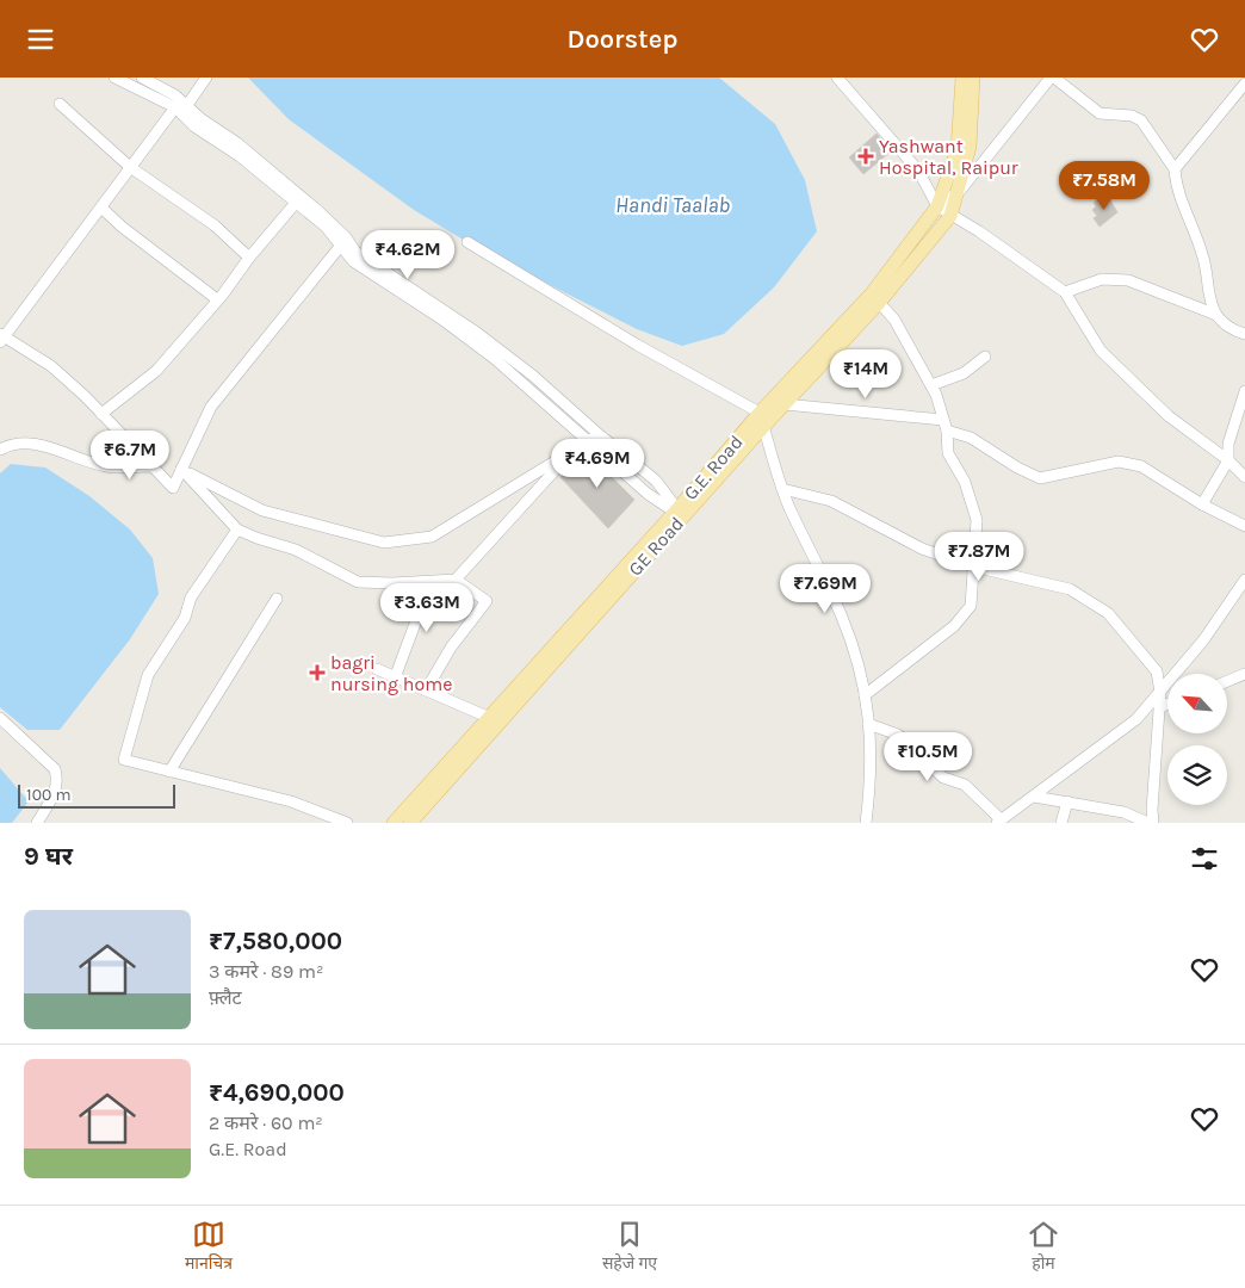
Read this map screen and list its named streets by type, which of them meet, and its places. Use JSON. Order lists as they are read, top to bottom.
{
  "streets": {
    "main road": ["G.E. Road", "GE Road"]
  },
  "crossings": [
    ["G.E. Road", "GE Road"]
  ],
  "water": ["Handi Taalab"],
  "places": {
    "health": ["Yashwant Hospital, Raipur", "bagri nursing home"]
  },
  "scale_bar": "100 m",
  "north": "top left",
  "page": {
    "header": "Doorstep",
    "price": [
      "₹7.58M",
      "₹4.62M",
      "₹14M",
      "₹6.7M",
      "₹4.69M",
      "₹7.87M",
      "₹7.69M",
      "₹3.63M",
      "₹10.5M"
    ],
    "scale": "100 m",
    "heading": "9 घर",
    "list": [
      {
        "name": "₹7,580,000",
        "note": "3 कमरे · 89 m² · फ़्लैट"
      },
      {
        "name": "₹4,690,000",
        "note": "2 कमरे · 60 m² · G.E. Road"
      }
    ],
    "tabs": ["मानचित्र", "सहेजे गए", "होम"]
  }
}
